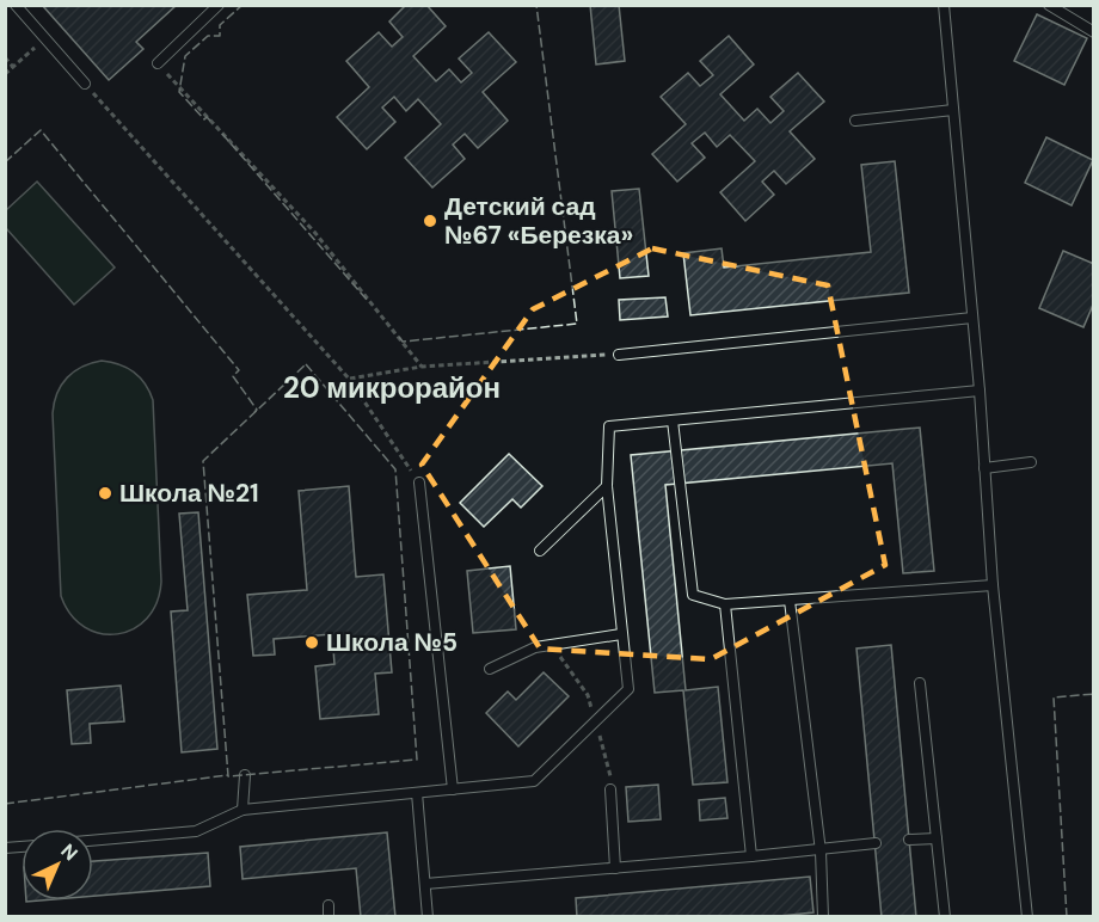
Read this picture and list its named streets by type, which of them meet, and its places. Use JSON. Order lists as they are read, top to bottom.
{
  "districts": ["20 микрорайон"],
  "places": ["Детский сад №67 «Березка»", "Школа №21", "Школа №5"],
  "north": "top right"
}
